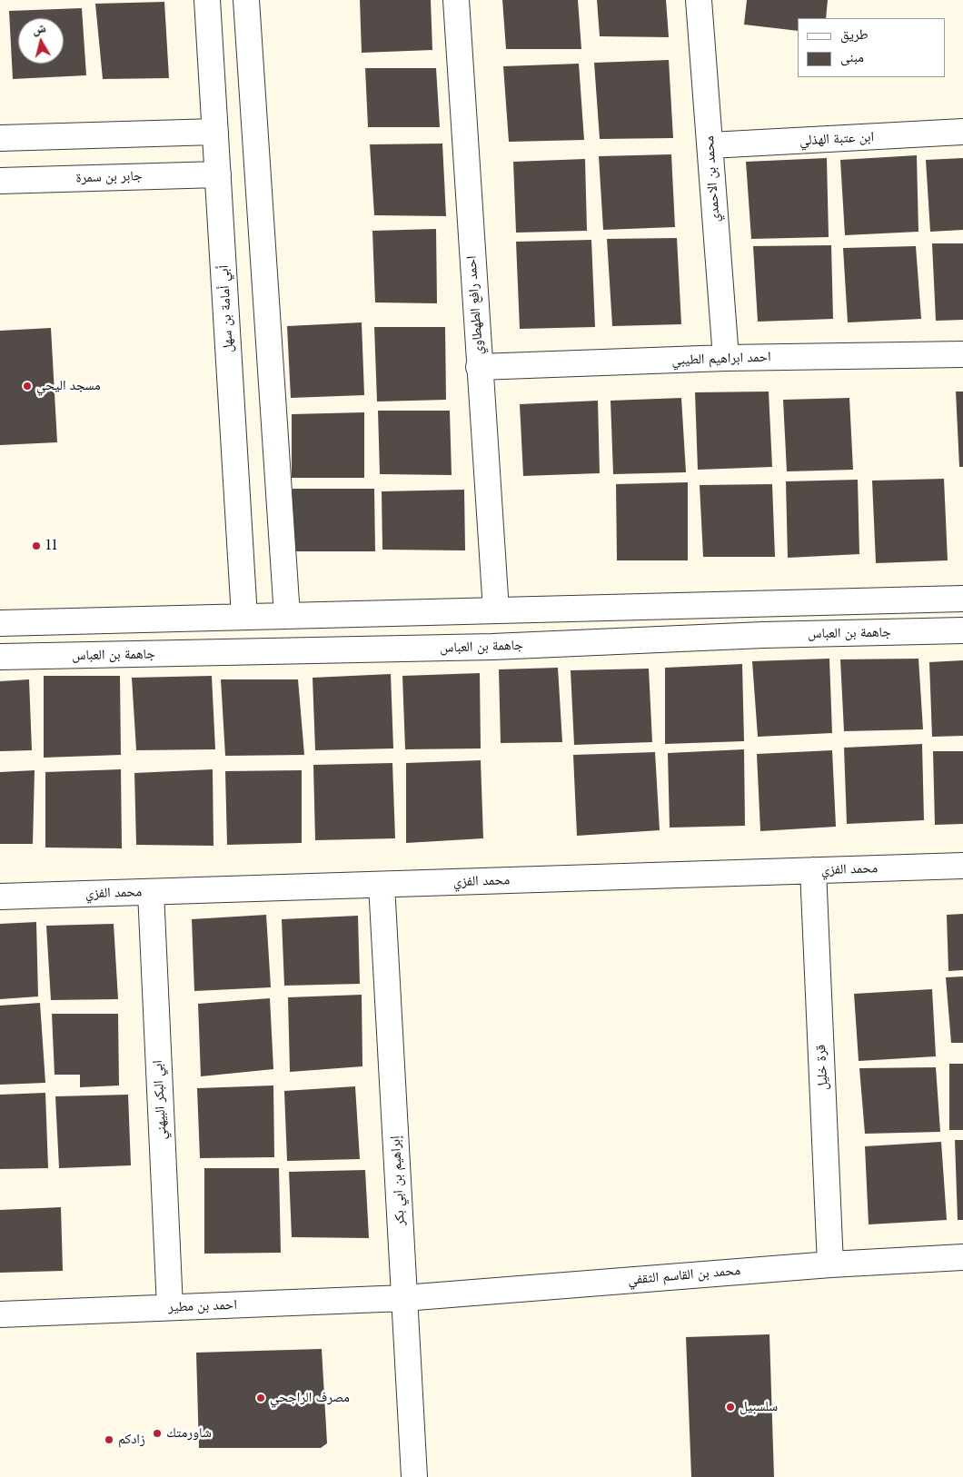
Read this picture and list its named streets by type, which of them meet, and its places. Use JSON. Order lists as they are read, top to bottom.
{
  "streets": {
    "street": [
      "ابن عتبة الهذلي",
      "جابر بن سمرة",
      "محمد بن الاحمدي",
      "احمد رافع الطهطاوي",
      "أبي أمامة بن سهل",
      "احمد ابراهيم الطيبي",
      "جاهمة بن العباس",
      "محمد الفزي",
      "قرة خليل",
      "ابي البكر البيهني",
      "إبراهيم بن ابي بكر",
      "محمد بن القاسم الثقفي",
      "احمد بن مطير"
    ]
  },
  "crossings": [
    ["ابن عتبة الهذلي", "محمد بن الاحمدي"],
    ["جابر بن سمرة", "أبي أمامة بن سهل"],
    ["محمد بن الاحمدي", "احمد ابراهيم الطيبي"],
    ["احمد رافع الطهطاوي", "احمد ابراهيم الطيبي"],
    ["محمد الفزي", "قرة خليل"],
    ["محمد الفزي", "ابي البكر البيهني"],
    ["محمد الفزي", "إبراهيم بن ابي بكر"],
    ["قرة خليل", "محمد بن القاسم الثقفي"],
    ["ابي البكر البيهني", "احمد بن مطير"],
    ["إبراهيم بن ابي بكر", "محمد بن القاسم الثقفي"],
    ["إبراهيم بن ابي بكر", "احمد بن مطير"],
    ["محمد بن القاسم الثقفي", "احمد بن مطير"]
  ],
  "places": [
    "مسجد اليحي",
    "11",
    "مصرف الراجحي",
    "سلسبيل",
    "شاورمتك",
    "زادكم"
  ],
  "legend": ["طريق", "مبنى"],
  "north": "top"
}
